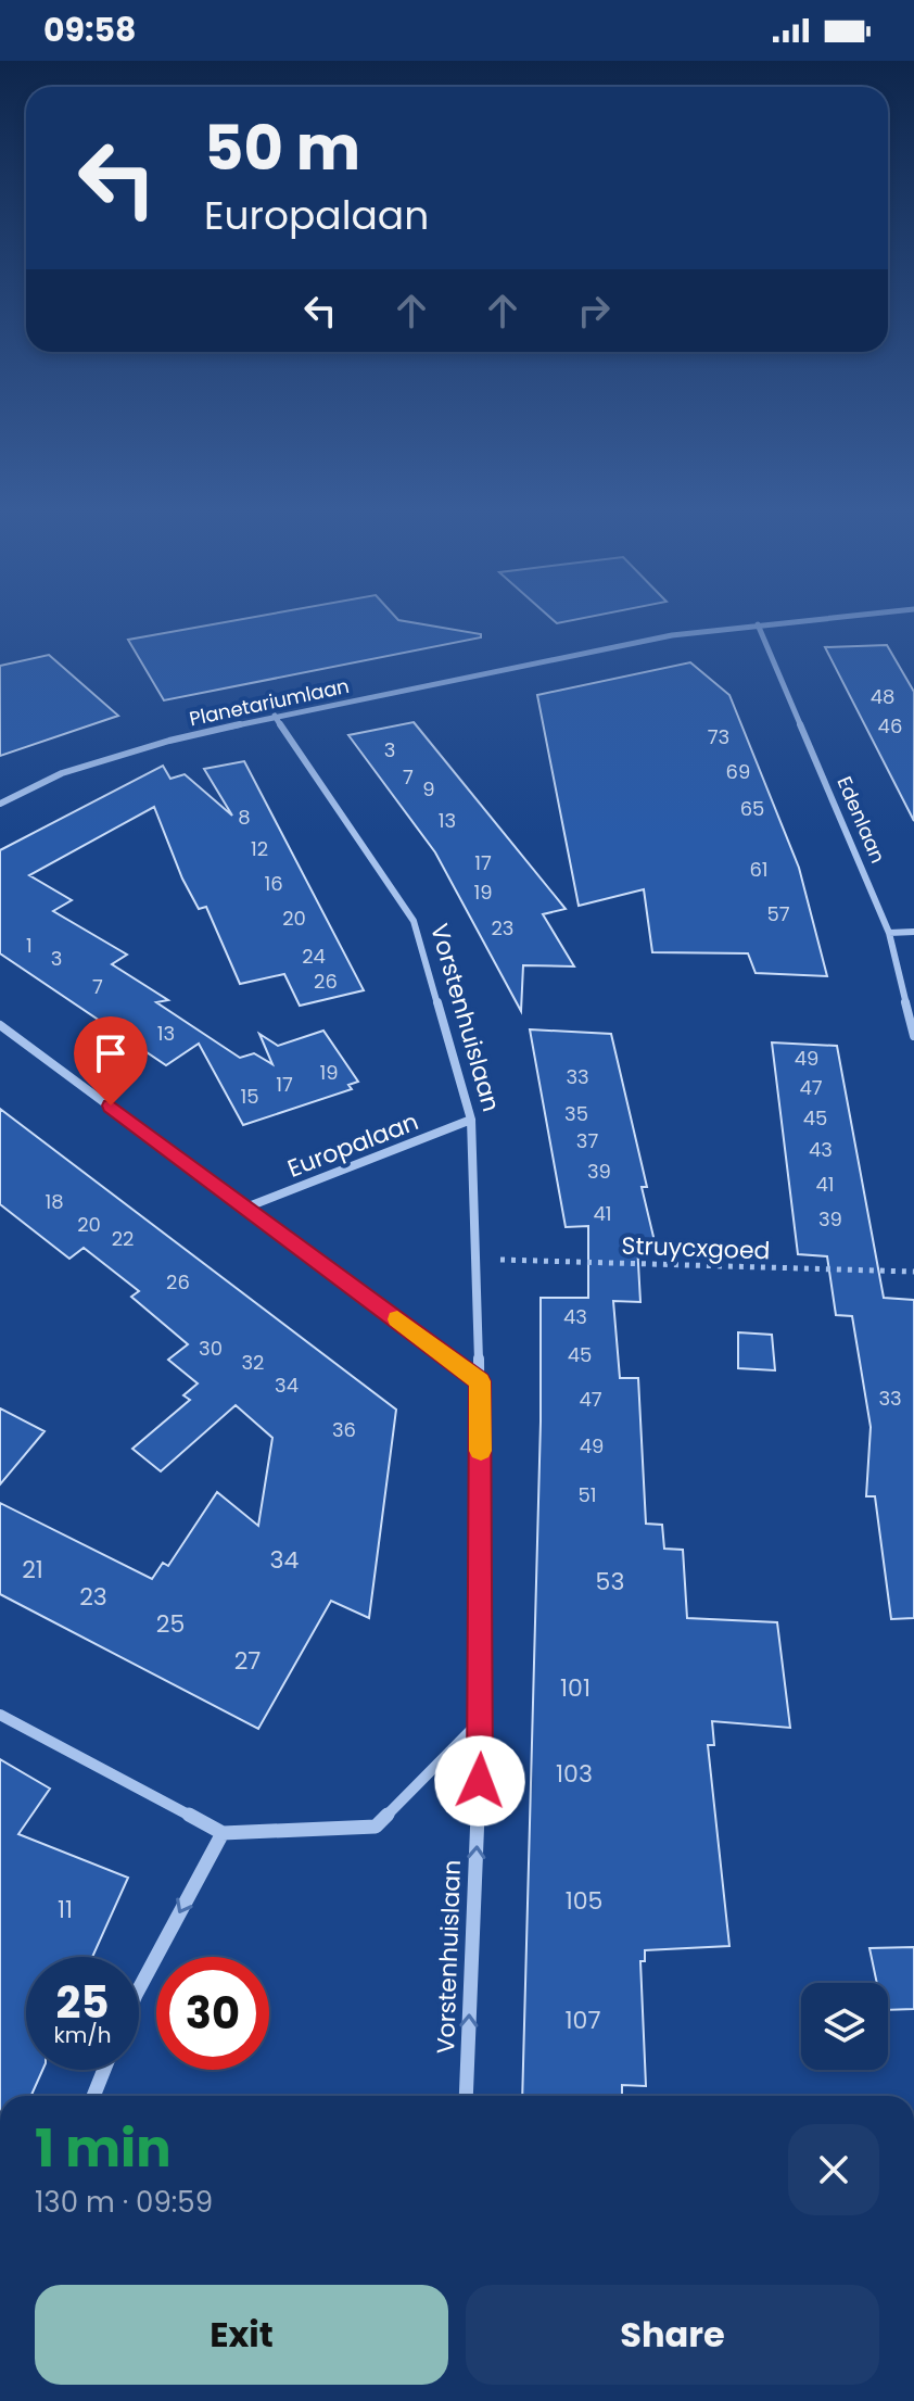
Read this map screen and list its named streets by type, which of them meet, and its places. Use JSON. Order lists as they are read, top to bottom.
{
  "streets": {
    "street": [
      "Planetariumlaan",
      "Edenlaan",
      "Vorstenhuislaan",
      "Europalaan"
    ],
    "path": ["Struycxgoed"]
  },
  "crossings": [
    ["Planetariumlaan", "Edenlaan"],
    ["Planetariumlaan", "Vorstenhuislaan"],
    ["Vorstenhuislaan", "Europalaan"],
    ["Vorstenhuislaan", "Struycxgoed"]
  ],
  "house_numbers": [
    "48",
    "46",
    "73",
    "3",
    "69",
    "7",
    "9",
    "65",
    "8",
    "13",
    "12",
    "17",
    "61",
    "16",
    "19",
    "57",
    "20",
    "23",
    "1",
    "24",
    "3",
    "26",
    "7",
    "13",
    "49",
    "19",
    "33",
    "17",
    "47",
    "15",
    "35",
    "45",
    "37",
    "43",
    "39",
    "41",
    "18",
    "41",
    "39",
    "20",
    "22",
    "26",
    "43",
    "30",
    "45",
    "32",
    "34",
    "33",
    "47",
    "36",
    "49",
    "51",
    "34",
    "21",
    "53",
    "23",
    "25",
    "27",
    "101",
    "103",
    "105",
    "11",
    "107"
  ],
  "page": {
    "status": "09:58",
    "turn": ["50 m", "Europalaan"],
    "speed": "25 km/h",
    "limit": "30",
    "heading": ["1 min", "130 m · 09:59"],
    "buttons": ["Exit", "Share"]
  }
}
